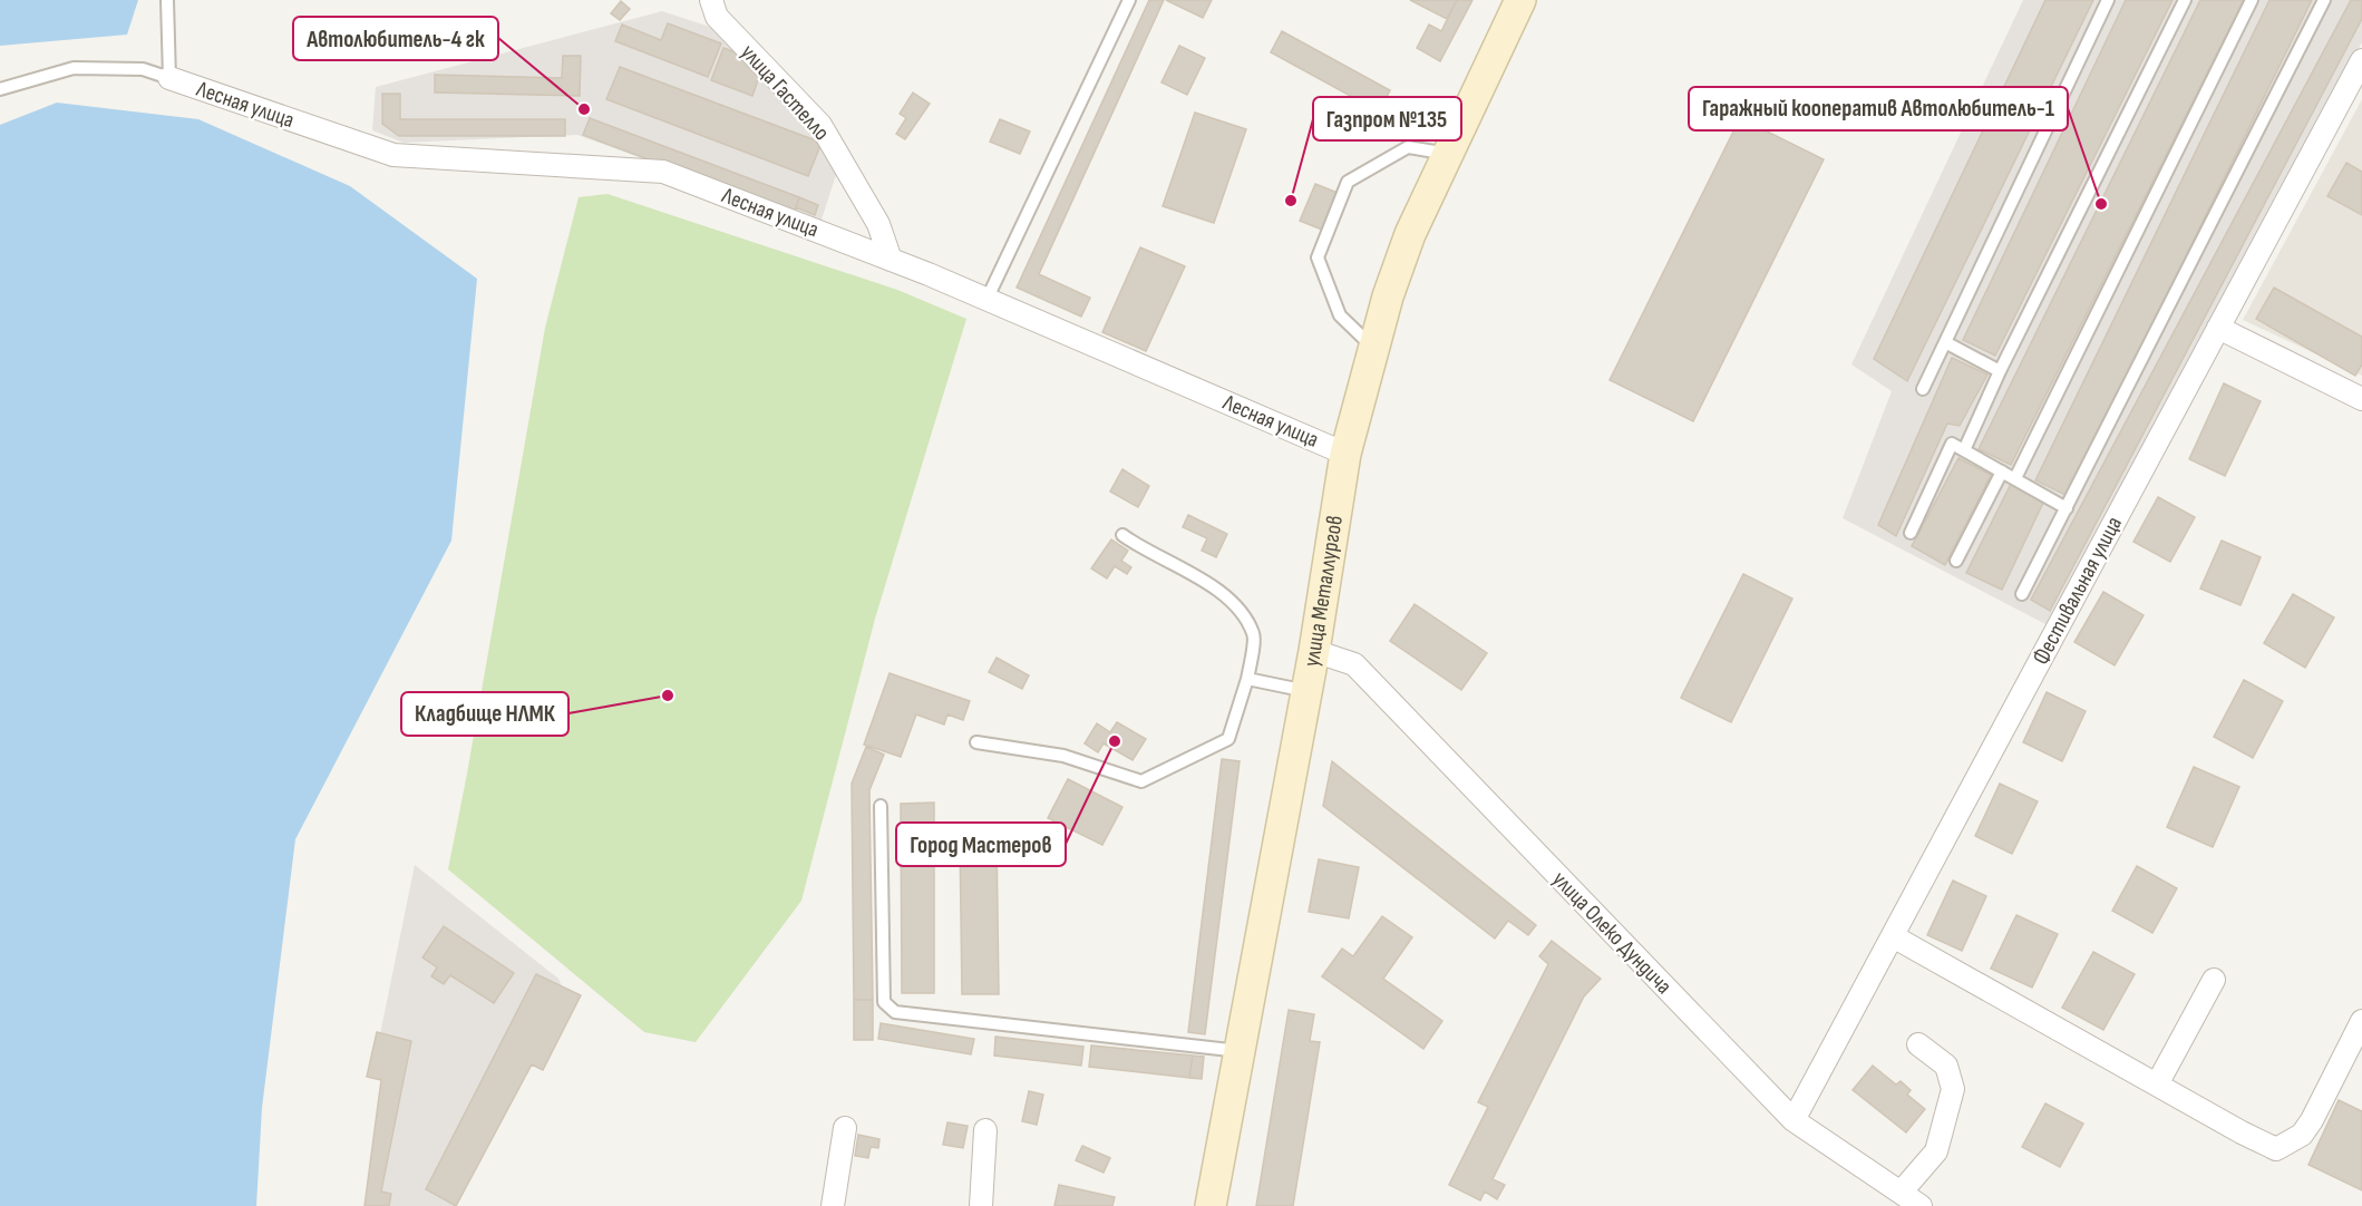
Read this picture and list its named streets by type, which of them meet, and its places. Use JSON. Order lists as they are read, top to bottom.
{
  "streets": {
    "main road": ["улица Металлургов"],
    "street": [
      "улица Гастелло",
      "Лесная улица",
      "Фестивальная улица",
      "улица Олеко Дундича"
    ]
  },
  "crossings": [
    ["улица Гастелло", "Лесная улица"],
    ["Лесная улица", "улица Металлургов"],
    ["улица Металлургов", "улица Олеко Дундича"],
    ["Фестивальная улица", "улица Олеко Дундича"]
  ],
  "places": [
    "Автолюбитель-4 гк",
    "Газпром №135",
    "Гаражный кооператив Автолюбитель-1",
    "Кладбище НЛМК",
    "Город Мастеров"
  ]
}
